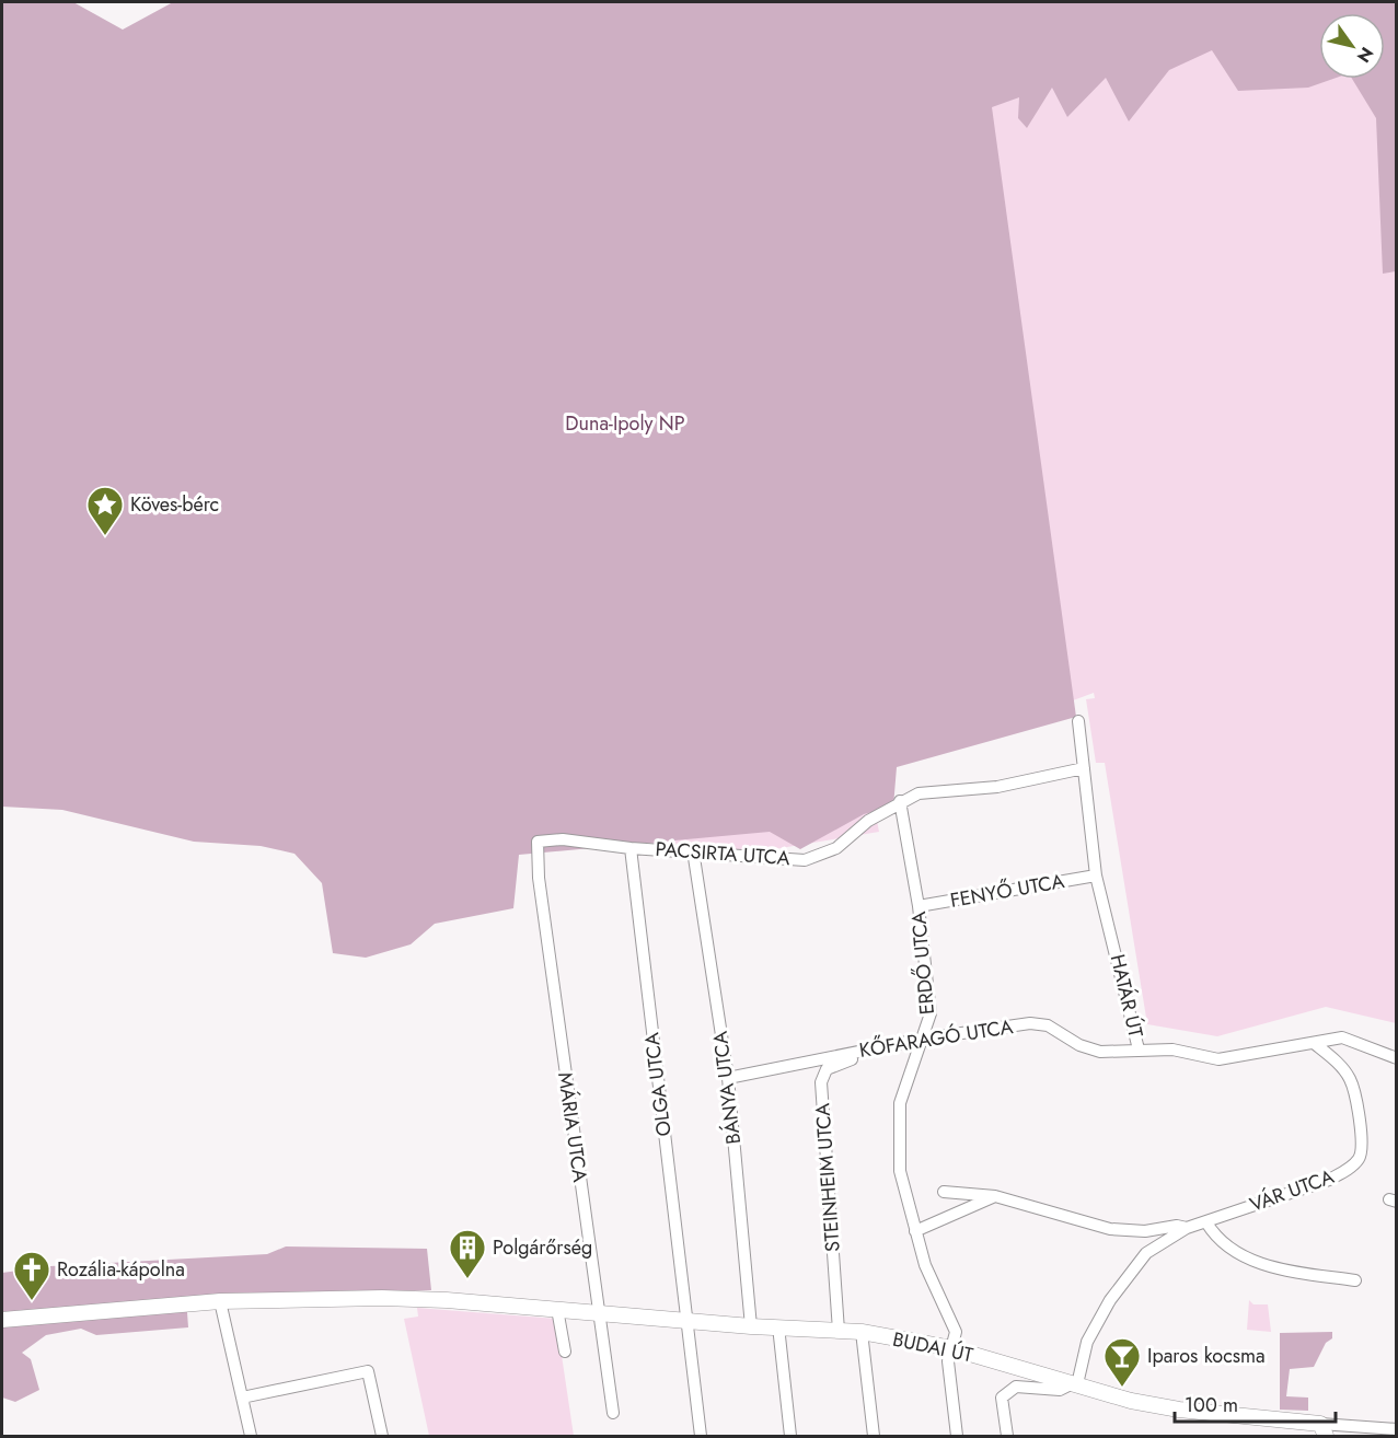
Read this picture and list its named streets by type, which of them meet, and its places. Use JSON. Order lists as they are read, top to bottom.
{
  "streets": {
    "street": [
      "PACSIRTA UTCA",
      "FENYŐ UTCA",
      "ERDŐ UTCA",
      "HATÁR ÚT",
      "KŐFARAGÓ UTCA",
      "OLGA UTCA",
      "BÁNYA UTCA",
      "MÁRIA UTCA",
      "STEINHEIM UTCA",
      "VÁR UTCA",
      "BUDAI ÚT"
    ]
  },
  "crossings": [
    ["PACSIRTA UTCA", "ERDŐ UTCA"],
    ["PACSIRTA UTCA", "HATÁR ÚT"],
    ["PACSIRTA UTCA", "OLGA UTCA"],
    ["PACSIRTA UTCA", "BÁNYA UTCA"],
    ["PACSIRTA UTCA", "MÁRIA UTCA"],
    ["FENYŐ UTCA", "ERDŐ UTCA"],
    ["FENYŐ UTCA", "HATÁR ÚT"],
    ["ERDŐ UTCA", "KŐFARAGÓ UTCA"],
    ["ERDŐ UTCA", "BUDAI ÚT"],
    ["HATÁR ÚT", "KŐFARAGÓ UTCA"],
    ["HATÁR ÚT", "VÁR UTCA"],
    ["KŐFARAGÓ UTCA", "BÁNYA UTCA"],
    ["KŐFARAGÓ UTCA", "STEINHEIM UTCA"],
    ["OLGA UTCA", "BUDAI ÚT"],
    ["BÁNYA UTCA", "BUDAI ÚT"],
    ["MÁRIA UTCA", "BUDAI ÚT"],
    ["STEINHEIM UTCA", "BUDAI ÚT"]
  ],
  "parks": ["Duna-Ipoly NP"],
  "places": {
    "place": ["Köves-bérc"],
    "building": ["Polgárőrség"],
    "church": ["Rozália-kápolna"],
    "bar": ["Iparos kocsma"]
  },
  "scale_bar": "100 m",
  "north": "bottom right"
}
